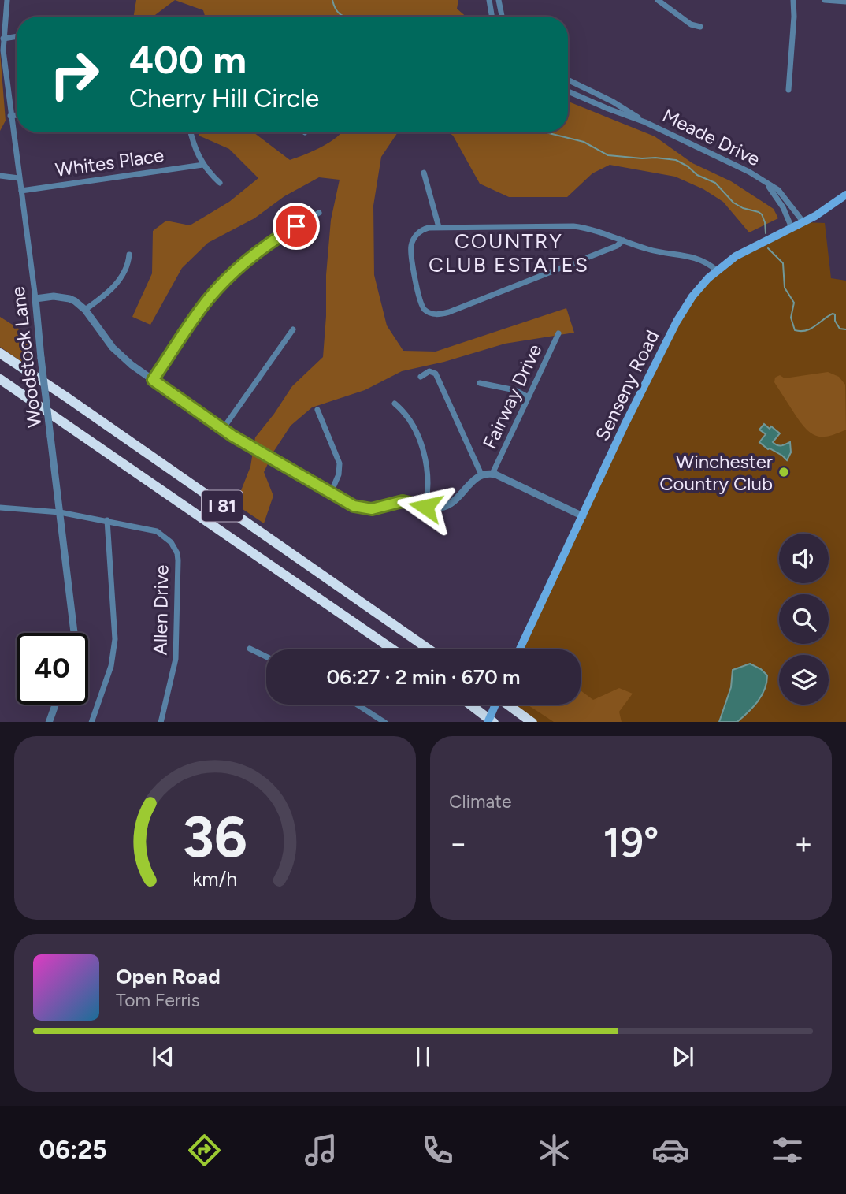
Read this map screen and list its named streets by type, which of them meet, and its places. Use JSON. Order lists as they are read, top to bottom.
{
  "streets": {
    "highway": ["I 81"],
    "main road": ["Senseny Road"],
    "street": [
      "Meade Drive",
      "Whites Place",
      "Woodstock Lane",
      "Fairway Drive",
      "Allen Drive"
    ]
  },
  "crossings": [
    ["Meade Drive", "Senseny Road"],
    ["Whites Place", "Woodstock Lane"],
    ["Woodstock Lane", "Allen Drive"]
  ],
  "districts": ["COUNTRY CLUB ESTATES"],
  "places": ["Winchester Country Club"],
  "page": {
    "turn": ["400 m", "Cherry Hill Circle"],
    "limit": "40",
    "trip": "06:27 · 2 min · 670 m",
    "tile": "Climate",
    "heat": ["−", "19°", "+"],
    "song": ["Open Road", "Tom Ferris"],
    "tabs": "06:25",
    "gauge": ["36", "km/h"]
  }
}
